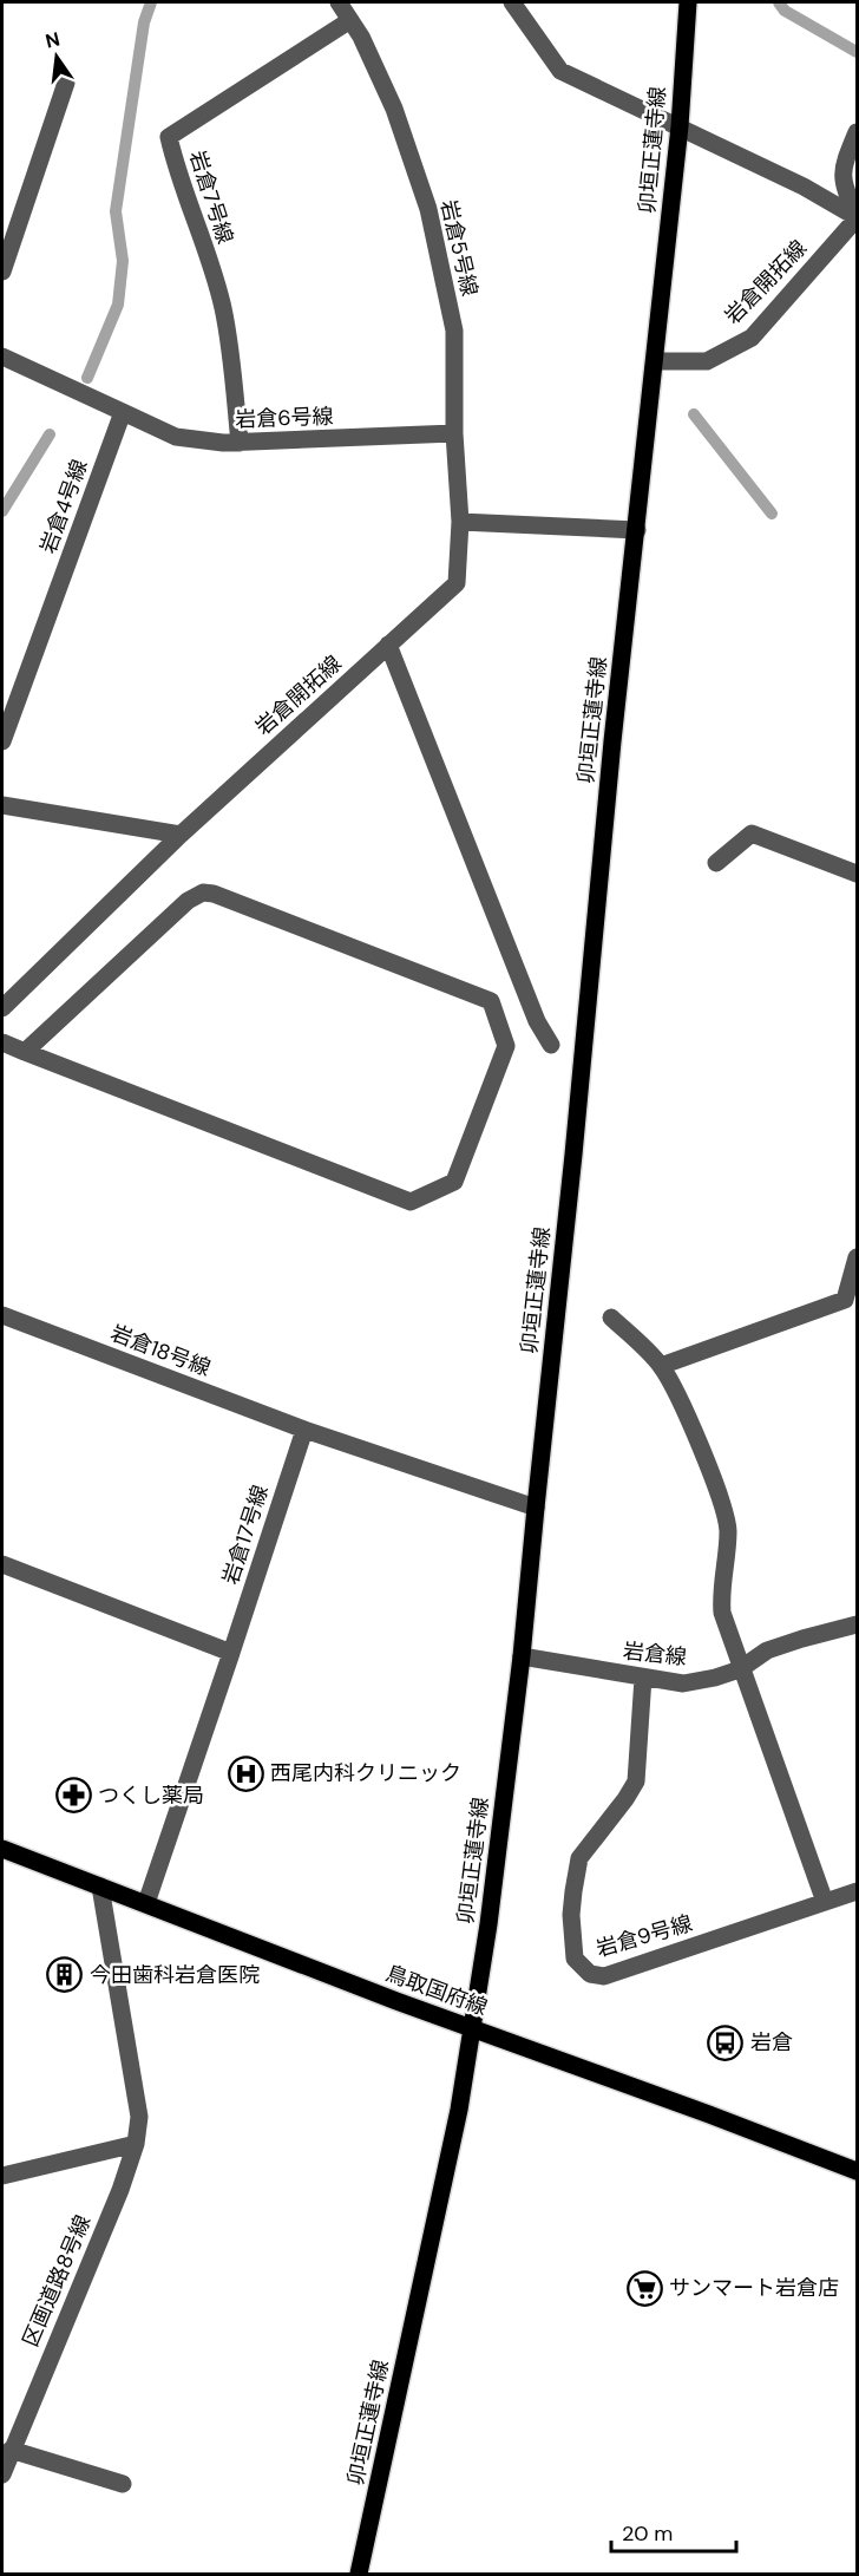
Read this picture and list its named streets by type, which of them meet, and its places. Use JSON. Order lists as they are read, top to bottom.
{
  "streets": {
    "main road": ["卯垣正蓮寺線", "鳥取国府線"],
    "street": [
      "岩倉7号線",
      "岩倉5号線",
      "岩倉開拓線",
      "岩倉6号線",
      "岩倉4号線",
      "岩倉18号線",
      "岩倉17号線",
      "岩倉線",
      "岩倉9号線",
      "区画道路8号線"
    ]
  },
  "crossings": [
    ["卯垣正蓮寺線", "岩倉開拓線"],
    ["卯垣正蓮寺線", "岩倉線"],
    ["卯垣正蓮寺線", "鳥取国府線"],
    ["岩倉7号線", "岩倉5号線"],
    ["岩倉7号線", "岩倉6号線"],
    ["岩倉5号線", "岩倉開拓線"],
    ["岩倉5号線", "岩倉6号線"],
    ["岩倉6号線", "岩倉4号線"],
    ["岩倉18号線", "岩倉17号線"],
    ["岩倉17号線", "鳥取国府線"],
    ["岩倉線", "岩倉9号線"],
    ["鳥取国府線", "区画道路8号線"]
  ],
  "places": {
    "hospital": ["西尾内科クリニック"],
    "pharmacy": ["つくし薬局"],
    "building": ["今田歯科岩倉医院"],
    "bus stop": ["岩倉"],
    "supermarket": ["サンマート岩倉店"]
  },
  "scale_bar": "20 m",
  "north": "top"
}
